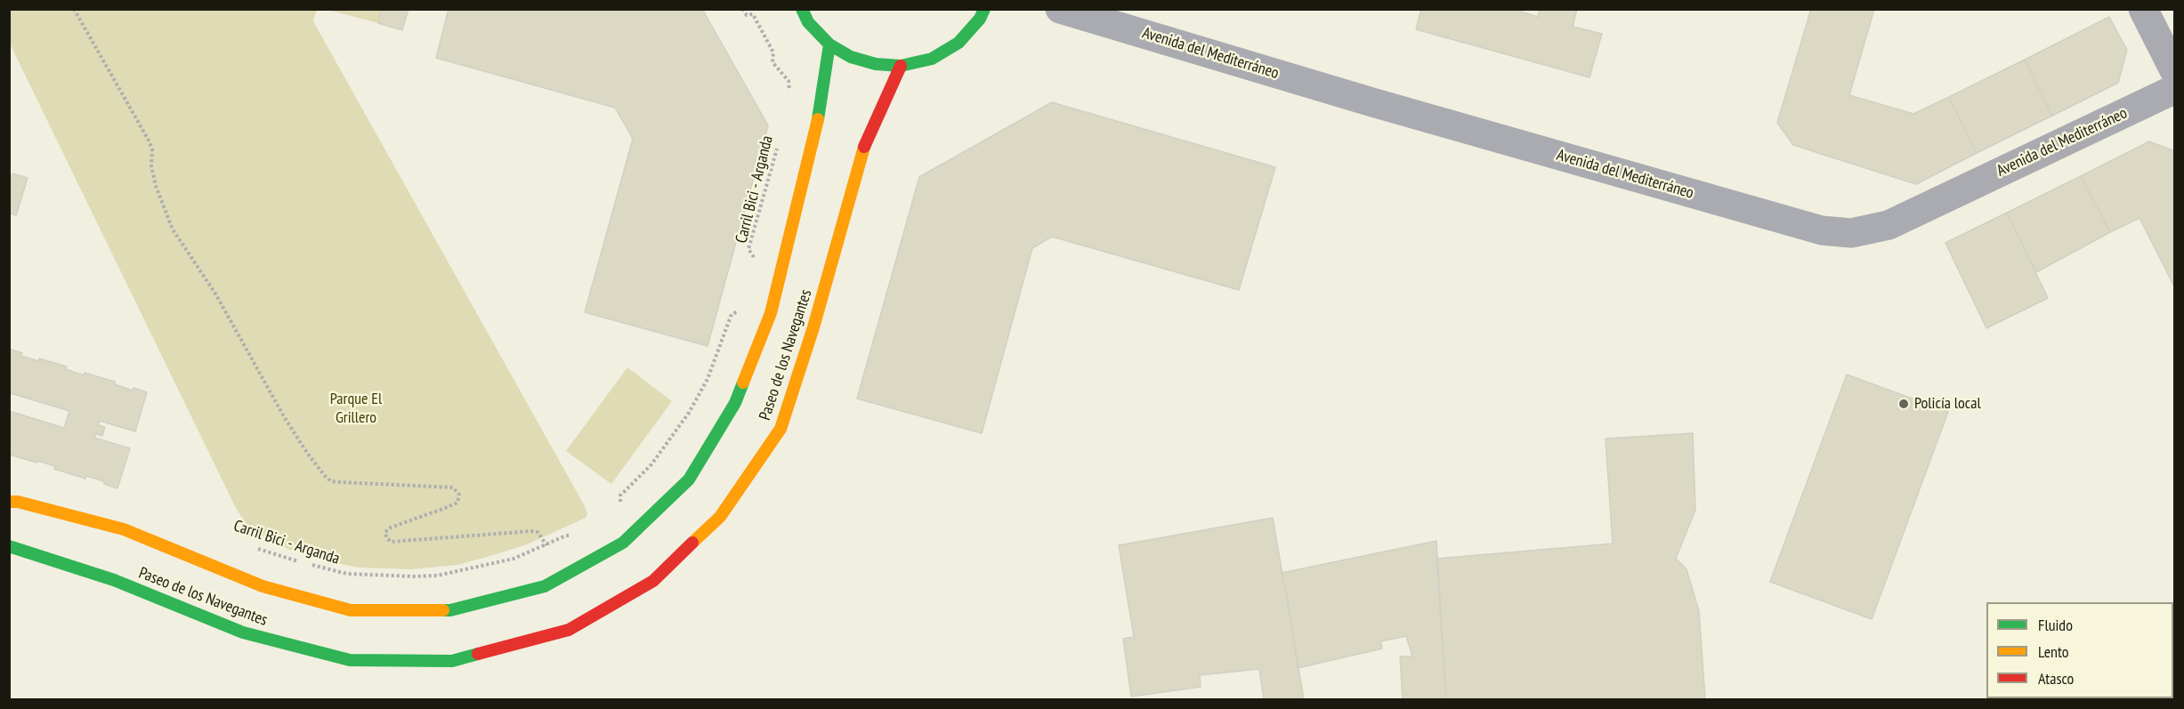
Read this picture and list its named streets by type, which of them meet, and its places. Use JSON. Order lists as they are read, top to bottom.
{
  "streets": {
    "main road": ["Paseo de los Navegantes"],
    "street": ["Avenida del Mediterráneo"],
    "path": ["Carril Bici - Arganda"]
  },
  "parks": ["Parque El Grillero"],
  "places": ["Policía local"],
  "legend": ["Fluido", "Lento", "Atasco"]
}
